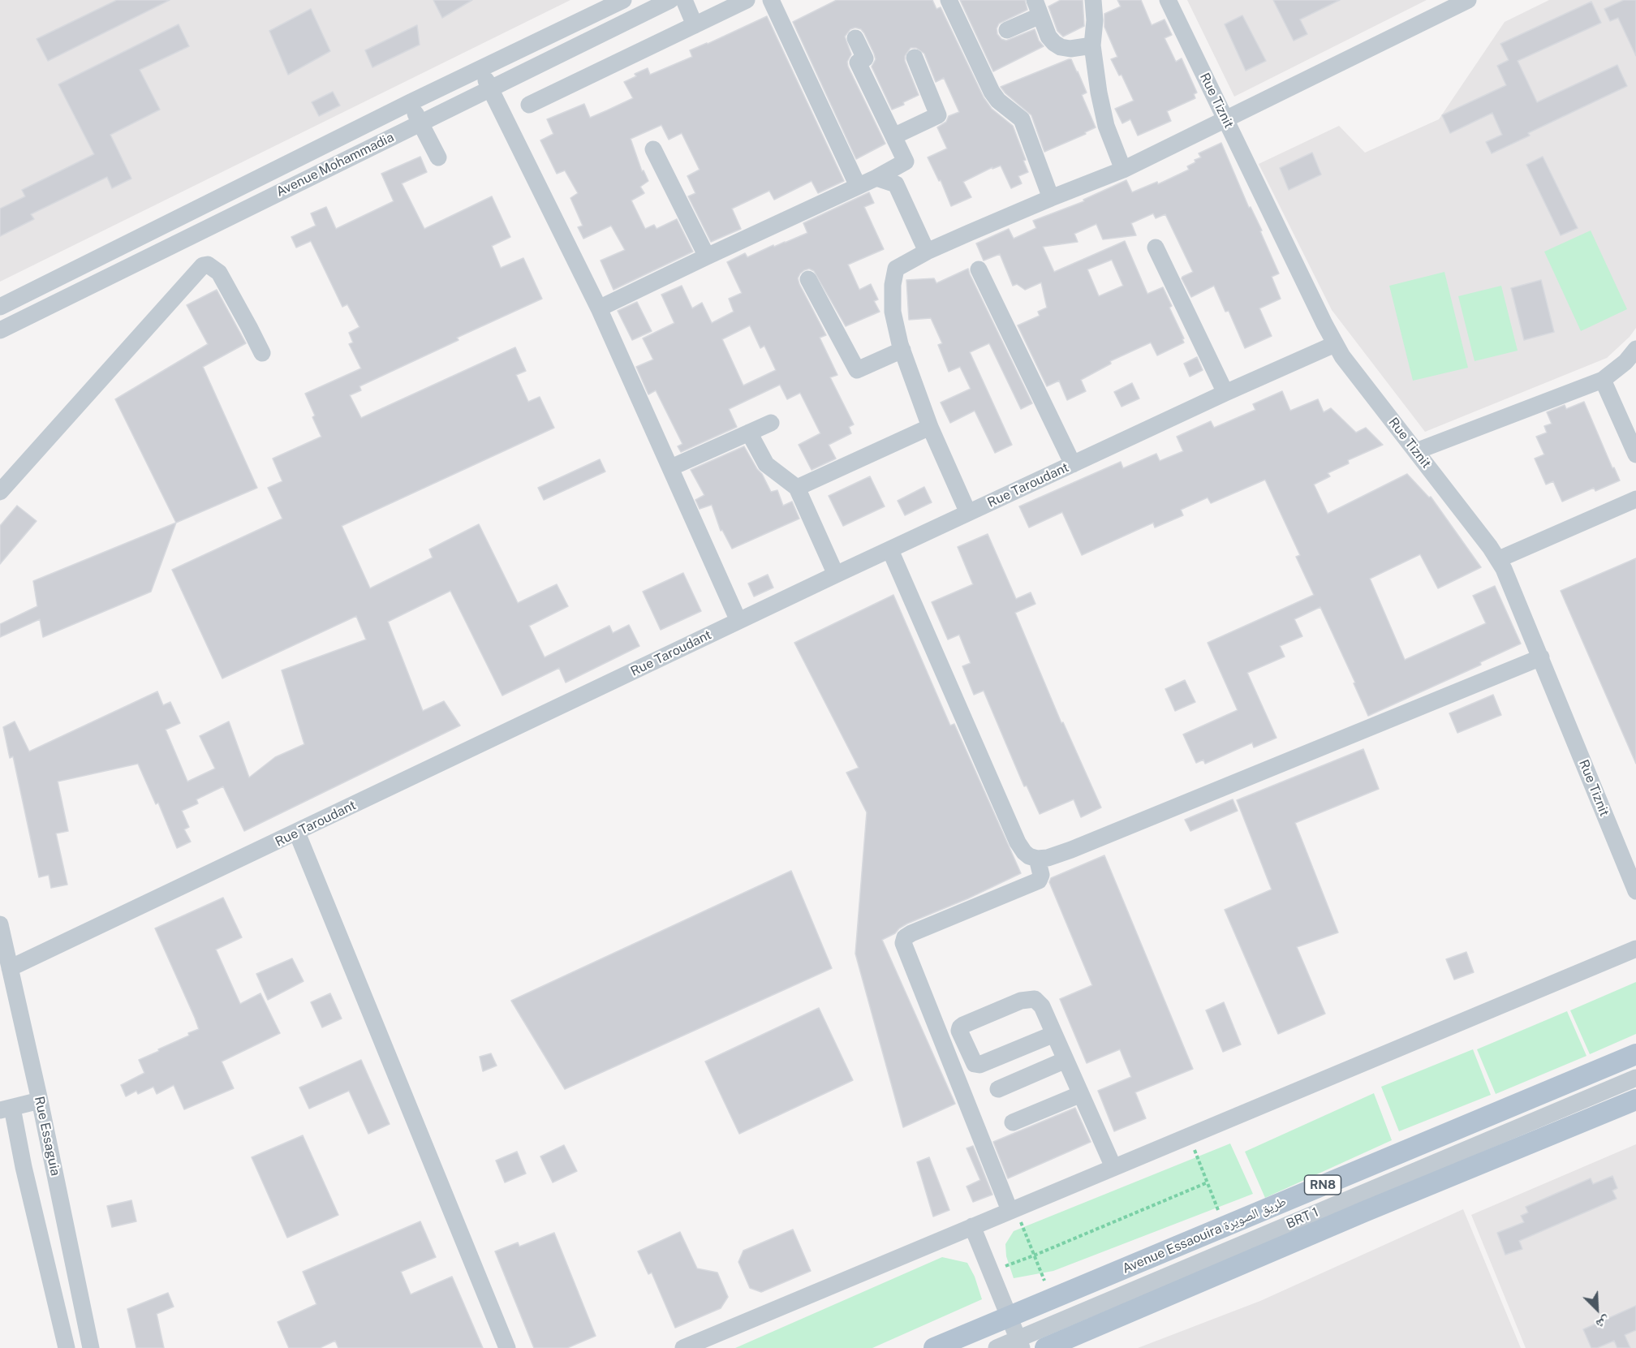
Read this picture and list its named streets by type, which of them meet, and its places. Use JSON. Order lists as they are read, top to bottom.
{
  "streets": {
    "main road": ["RN8", "Avenue Essaouira طريق الصويرة"],
    "street": [
      "Rue Tiznit",
      "Avenue Mohammadia",
      "Rue Taroudant",
      "Rue Essaguia",
      "BRT 1"
    ]
  },
  "crossings": [
    ["Rue Tiznit", "Rue Taroudant"],
    ["Rue Taroudant", "Rue Essaguia"]
  ],
  "north": "bottom right"
}
